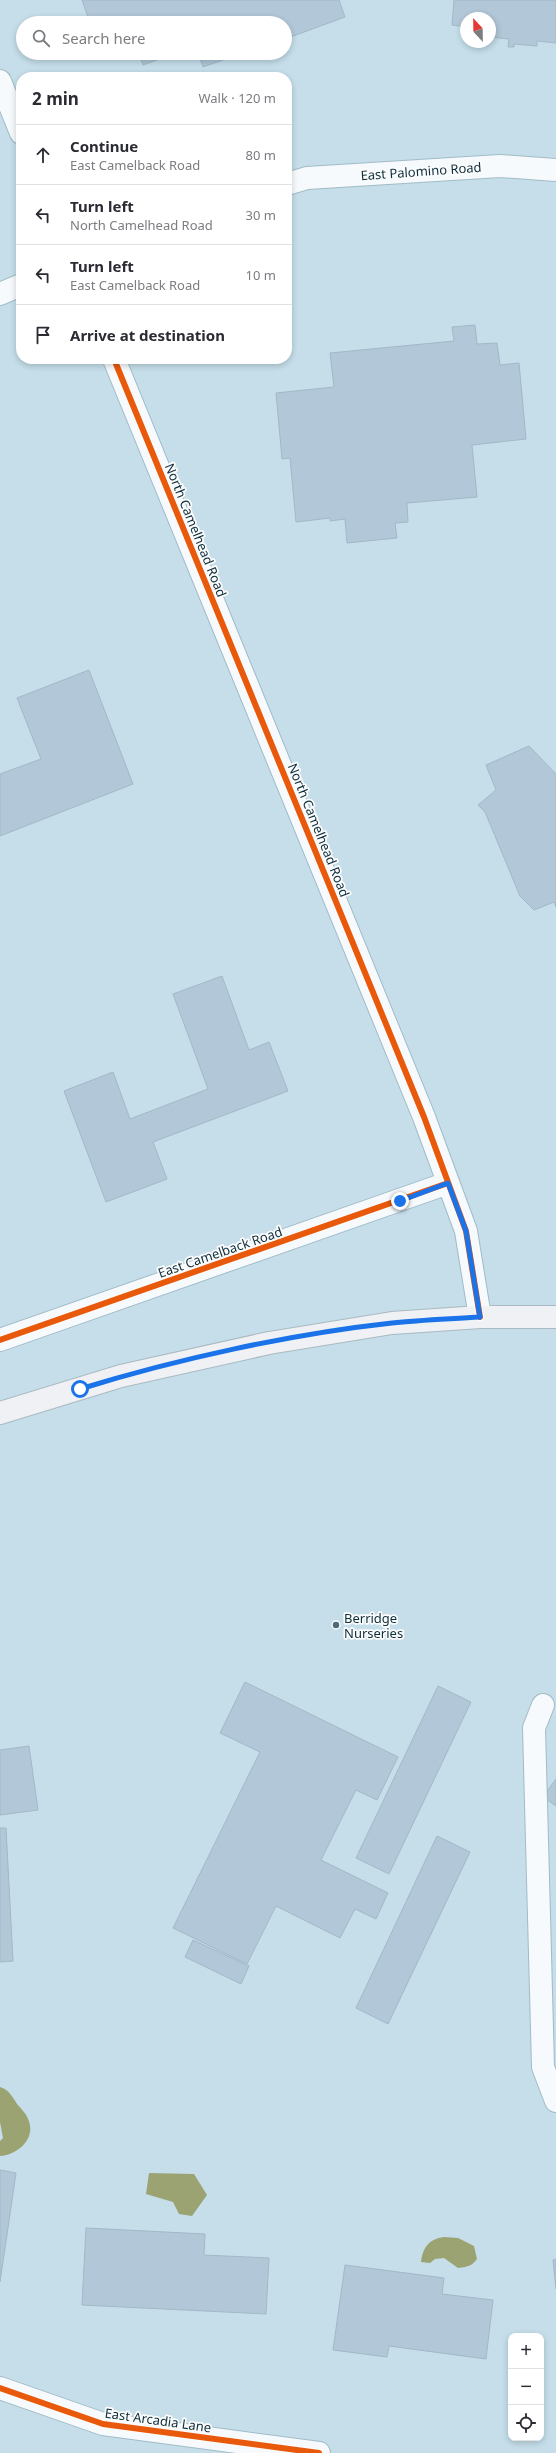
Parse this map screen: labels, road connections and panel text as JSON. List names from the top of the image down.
{
  "streets": {
    "street": [
      "East Palomino Road",
      "North Camelhead Road",
      "East Camelback Road",
      "East Arcadia Lane"
    ]
  },
  "crossings": [
    ["North Camelhead Road", "East Camelback Road"]
  ],
  "places": ["Berridge Nurseries"],
  "north": "top",
  "page": {
    "search": "Search here",
    "heading": ["2 min", "Walk · 120 m"],
    "list": [
      ["Continue", "East Camelback Road", "80 m"],
      ["Turn left", "North Camelhead Road", "30 m"],
      ["Turn left", "East Camelback Road", "10 m"],
      "Arrive at destination"
    ],
    "map_buttons": ["+", "−"]
  }
}
